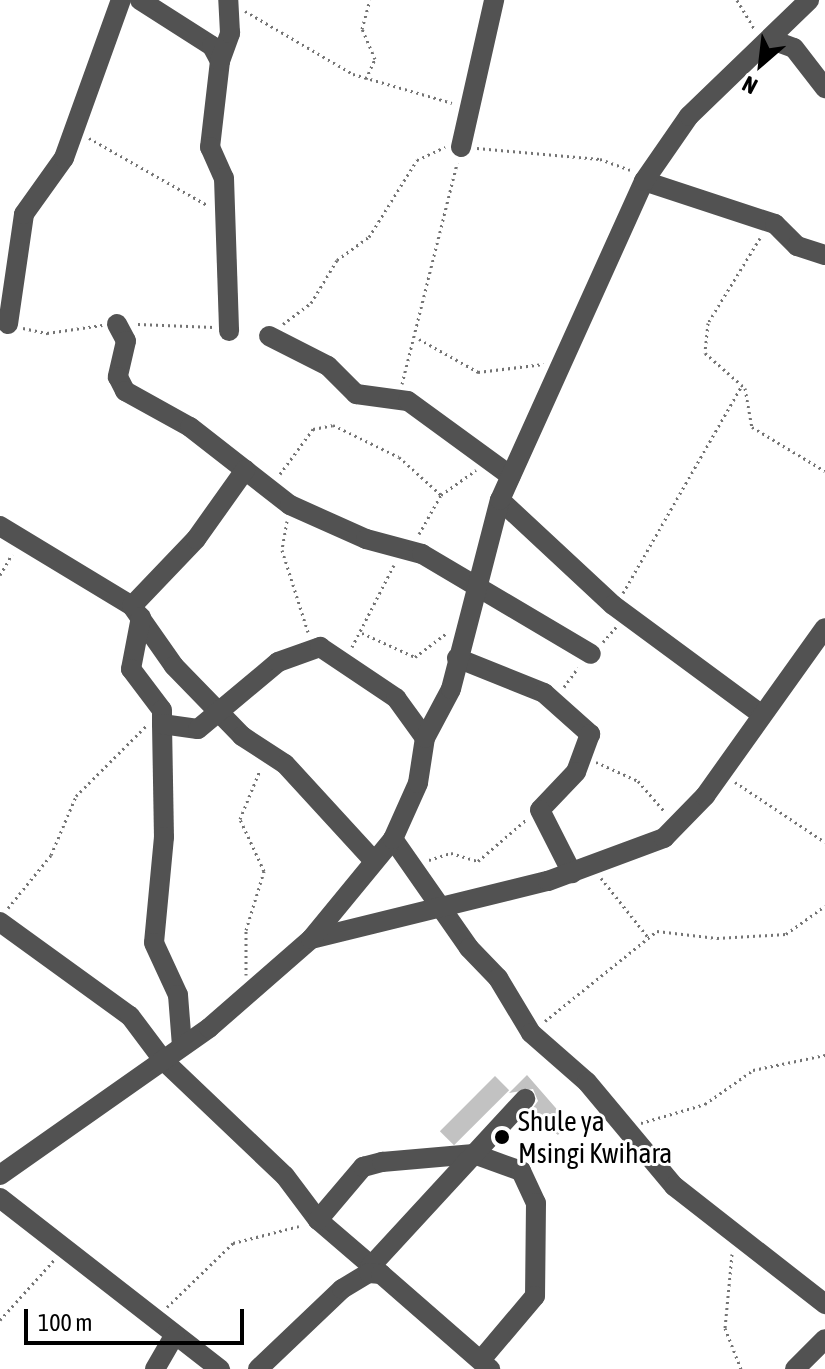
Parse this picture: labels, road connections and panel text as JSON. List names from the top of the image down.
{
  "places": ["Shule ya Msingi Kwihara"],
  "scale_bar": "100 m",
  "north": "bottom left"
}
